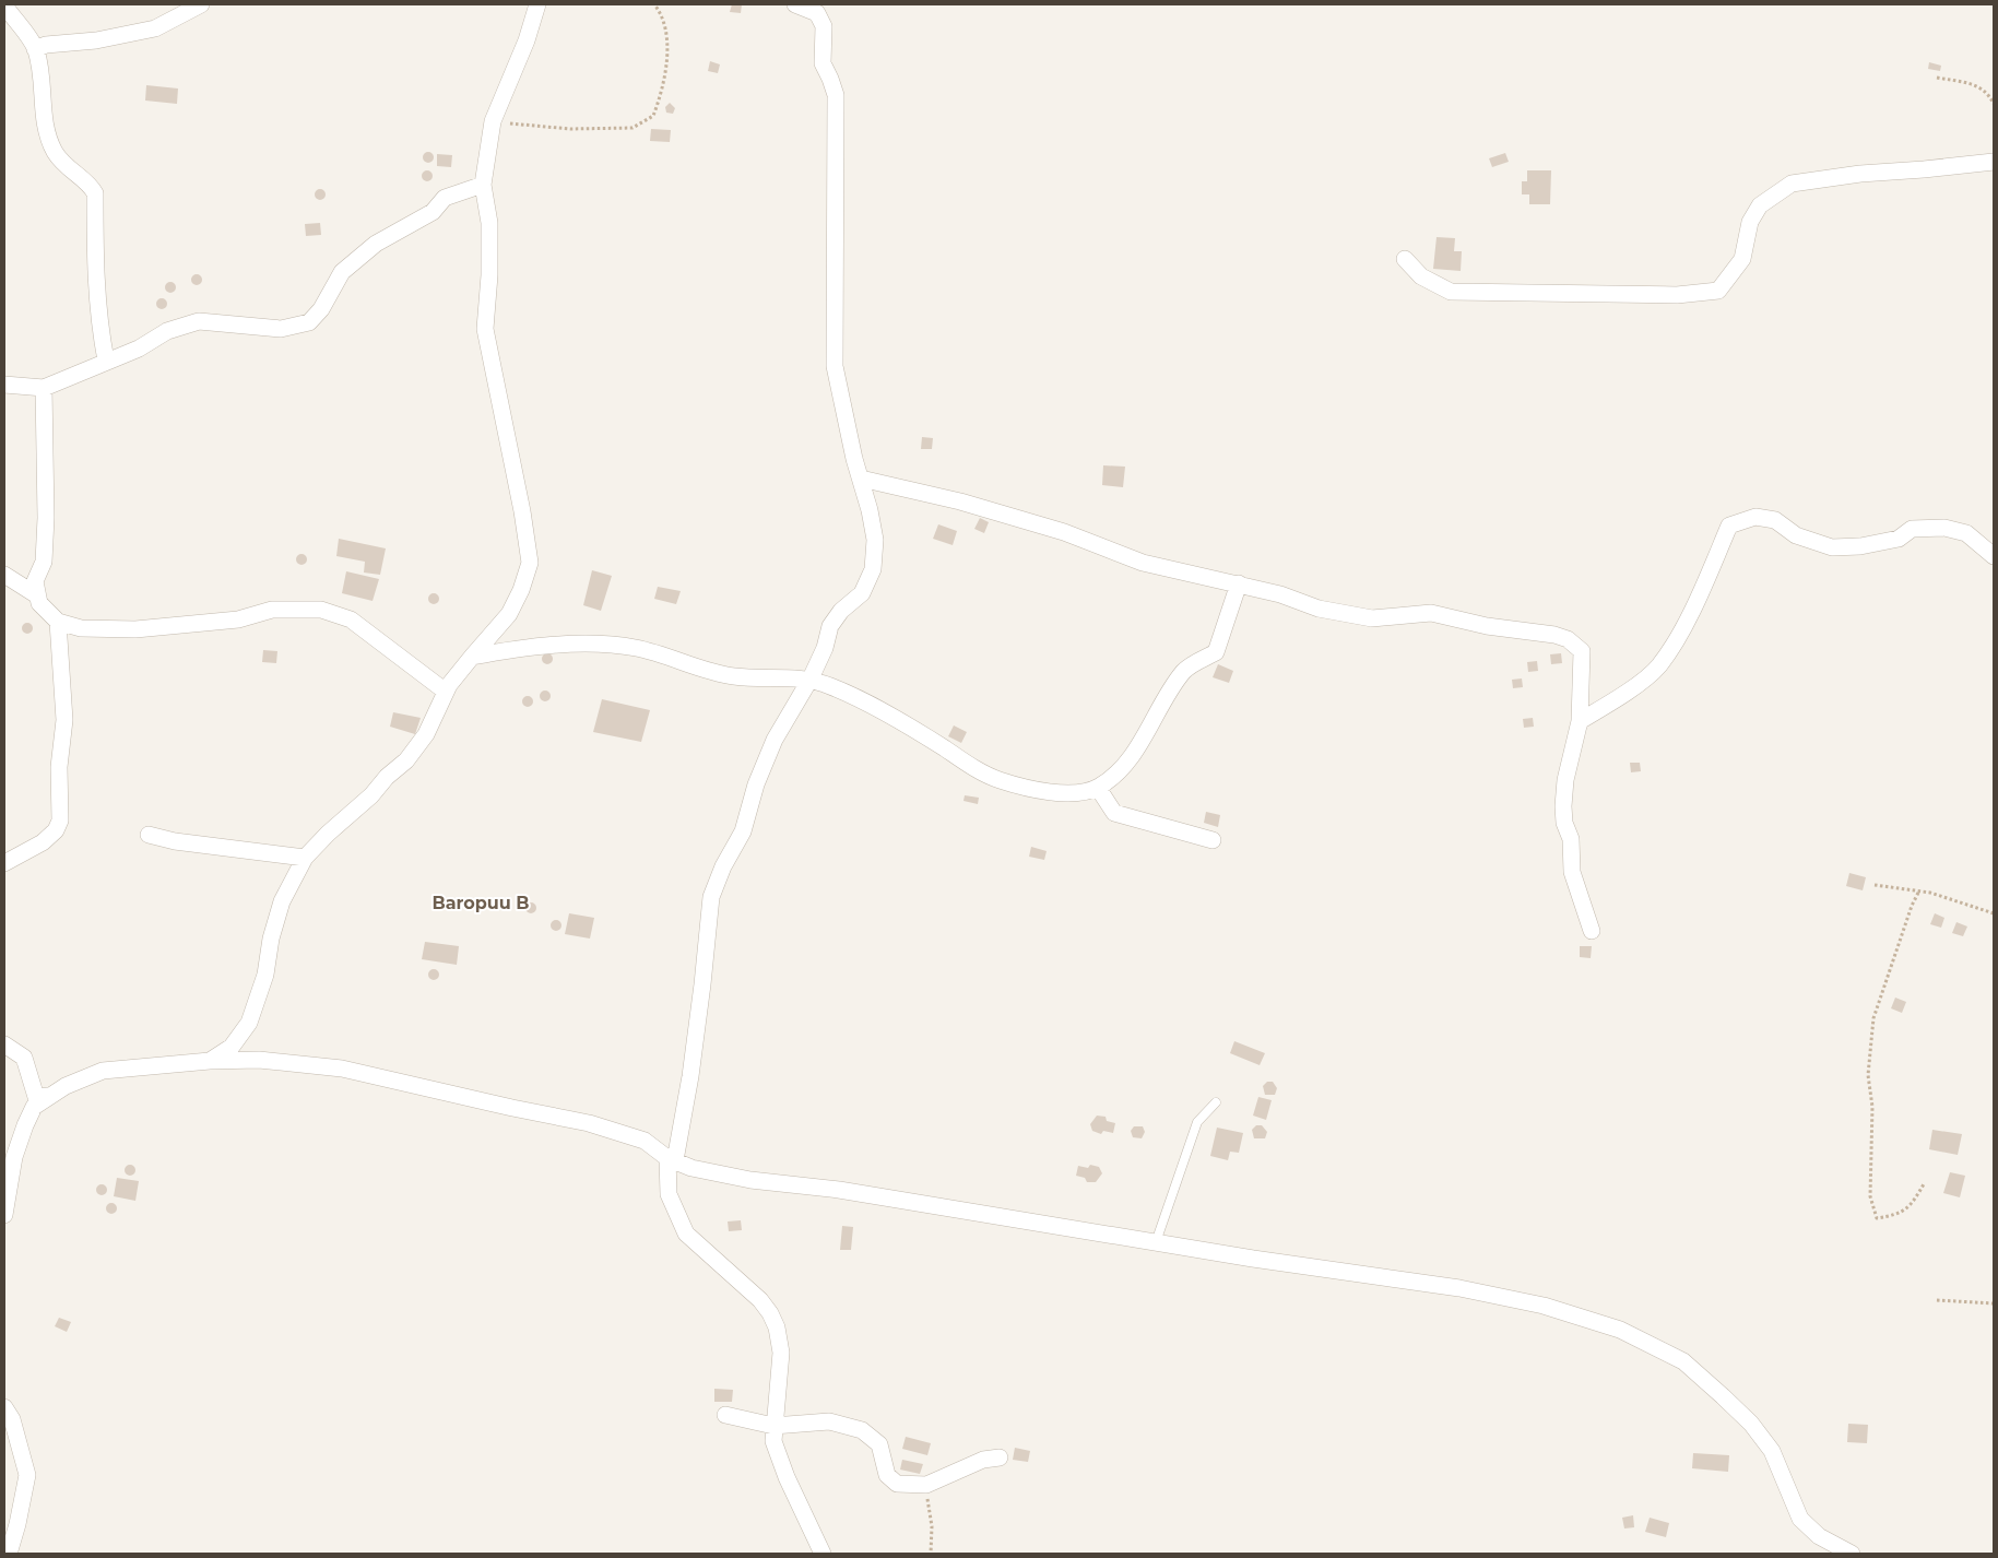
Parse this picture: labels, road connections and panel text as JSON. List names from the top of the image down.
{
  "districts": ["Baropuu B"]
}
